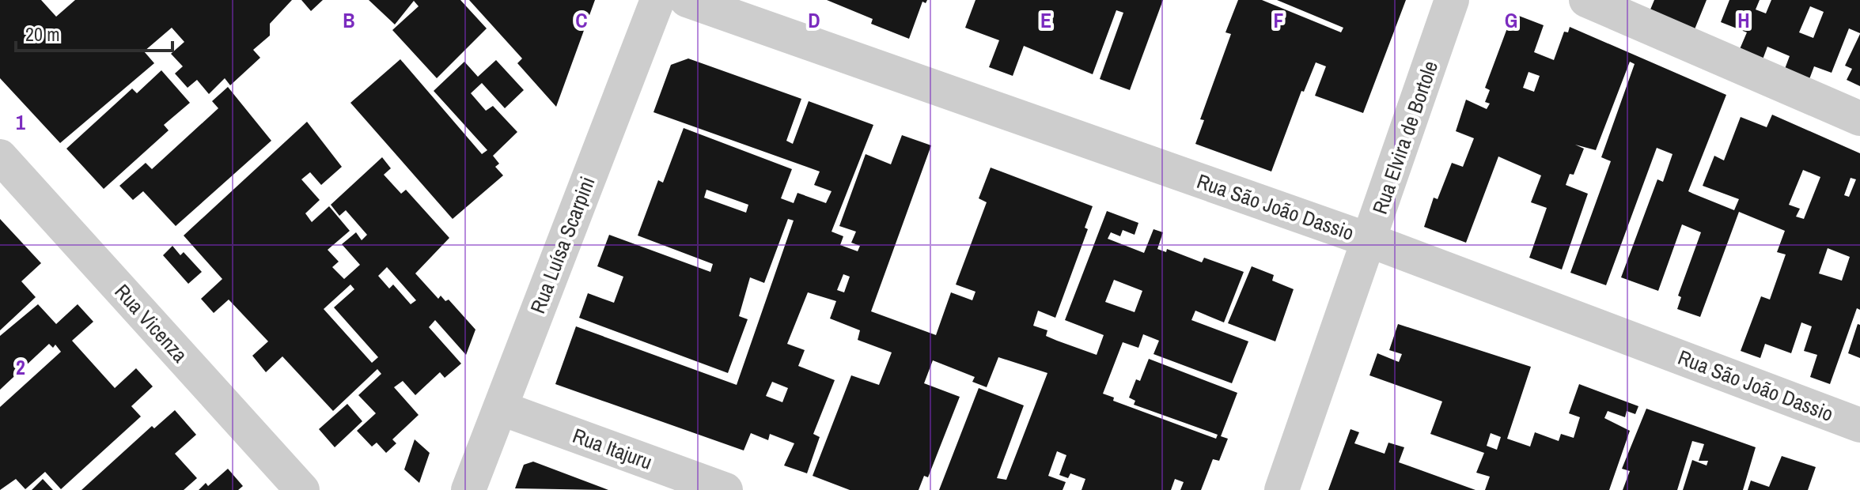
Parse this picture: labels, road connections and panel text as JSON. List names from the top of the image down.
{
  "streets": {
    "street": [
      "Rua Elvira de Bortole",
      "Rua São João Dassio",
      "Rua Luísa Scarpini",
      "Rua Vicenza",
      "Rua Itajuru"
    ]
  },
  "crossings": [
    ["Rua Elvira de Bortole", "Rua São João Dassio"],
    ["Rua Luísa Scarpini", "Rua Itajuru"]
  ],
  "scale_bar": "20 m",
  "grid": {
    "columns": [
      "B",
      "C",
      "D",
      "E",
      "F",
      "G",
      "H"
    ],
    "rows": ["1", "2"]
  }
}
